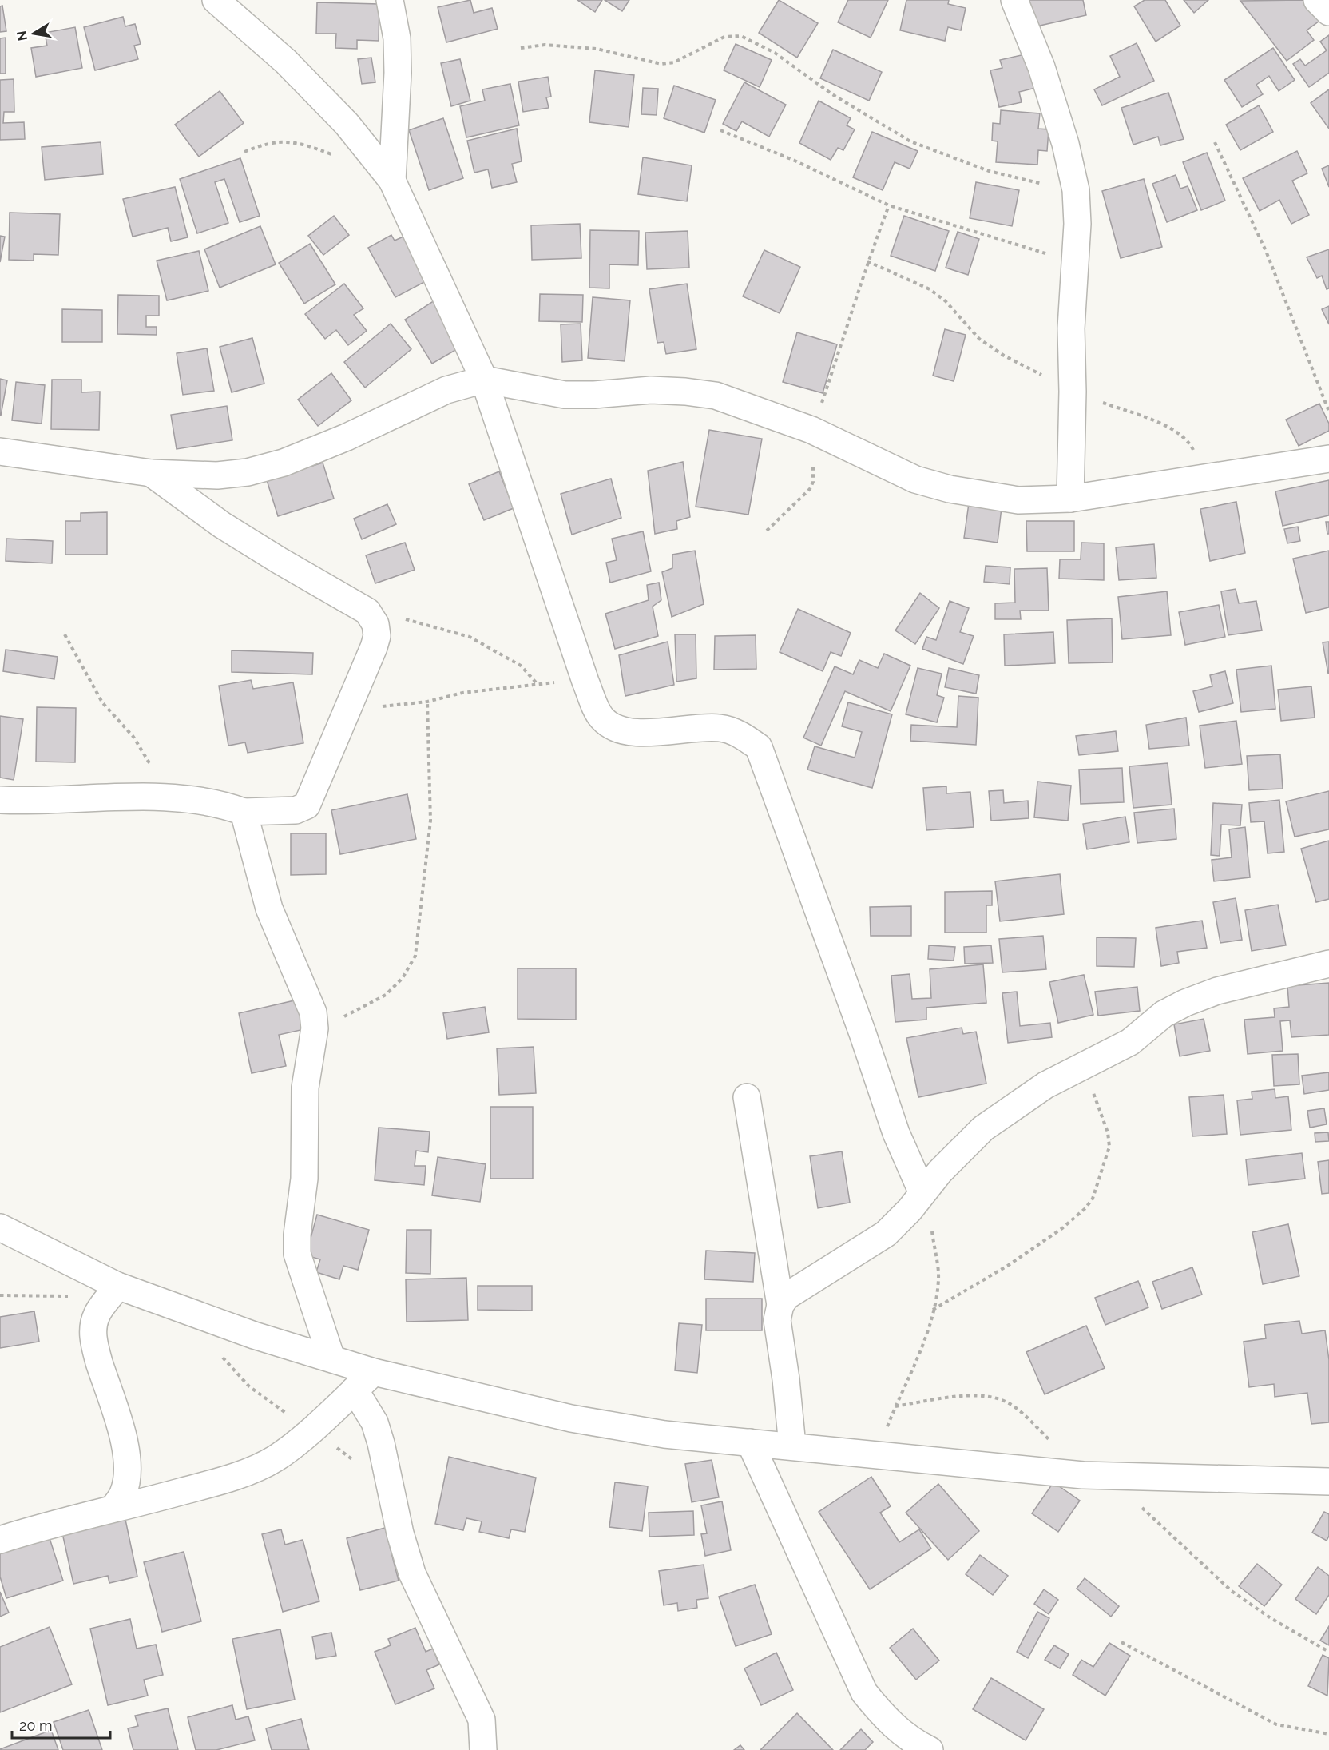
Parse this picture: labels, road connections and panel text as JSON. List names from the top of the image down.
{
  "scale_bar": "20 m",
  "north": "left"
}
